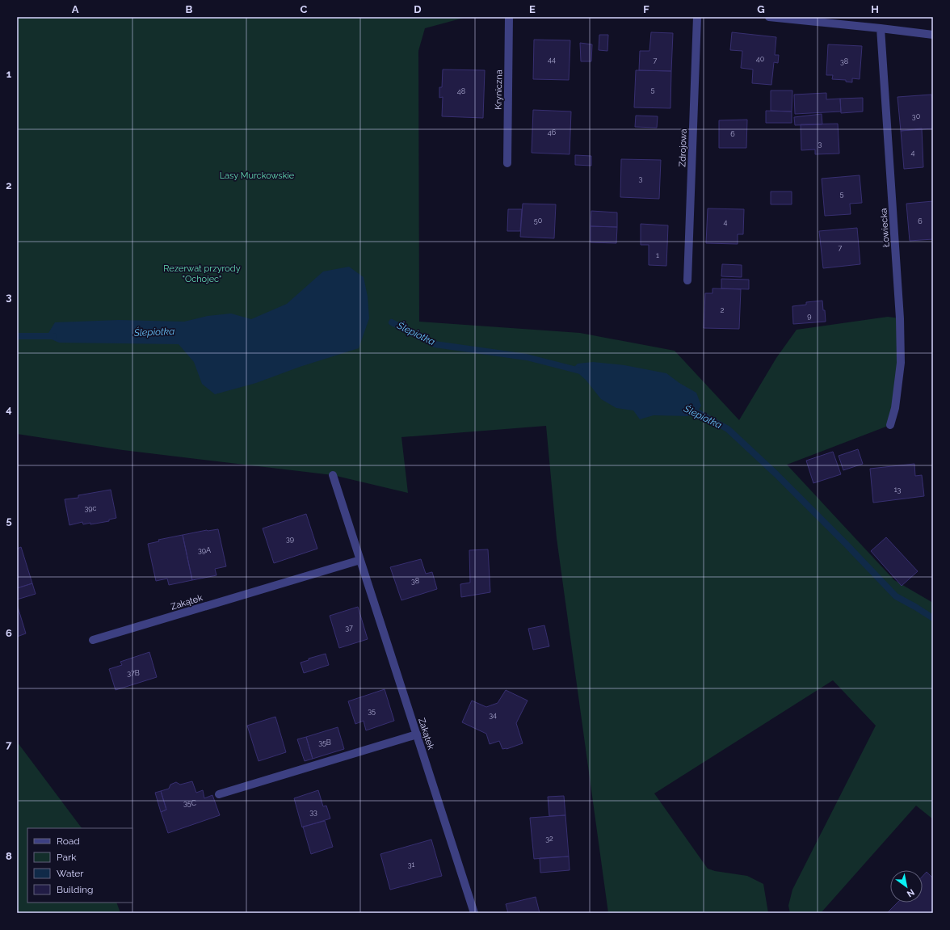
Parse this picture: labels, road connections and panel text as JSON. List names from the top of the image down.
{
  "streets": {
    "street": [
      "Kryniczna",
      "Zdrojowa",
      "Łowiecka",
      "Zakątek"
    ]
  },
  "water": ["Ślepiotka"],
  "parks": ["Lasy Murckowskie", "Rezerwat przyrody \"Ochojec\""],
  "house_numbers": [
    "40",
    "44",
    "7",
    "38",
    "5",
    "48",
    "30",
    "46",
    "6",
    "3",
    "4",
    "3",
    "5",
    "50",
    "6",
    "4",
    "7",
    "1",
    "2",
    "9",
    "13",
    "39c",
    "39",
    "39A",
    "38",
    "37",
    "37B",
    "35",
    "34",
    "35B",
    "35C",
    "33",
    "32",
    "31"
  ],
  "legend": [
    "Road",
    "Park",
    "Water",
    "Building"
  ],
  "north": "bottom right",
  "grid": {
    "columns": [
      "A",
      "B",
      "C",
      "D",
      "E",
      "F",
      "G",
      "H"
    ],
    "rows": [
      "1",
      "2",
      "3",
      "4",
      "5",
      "6",
      "7",
      "8"
    ]
  }
}
